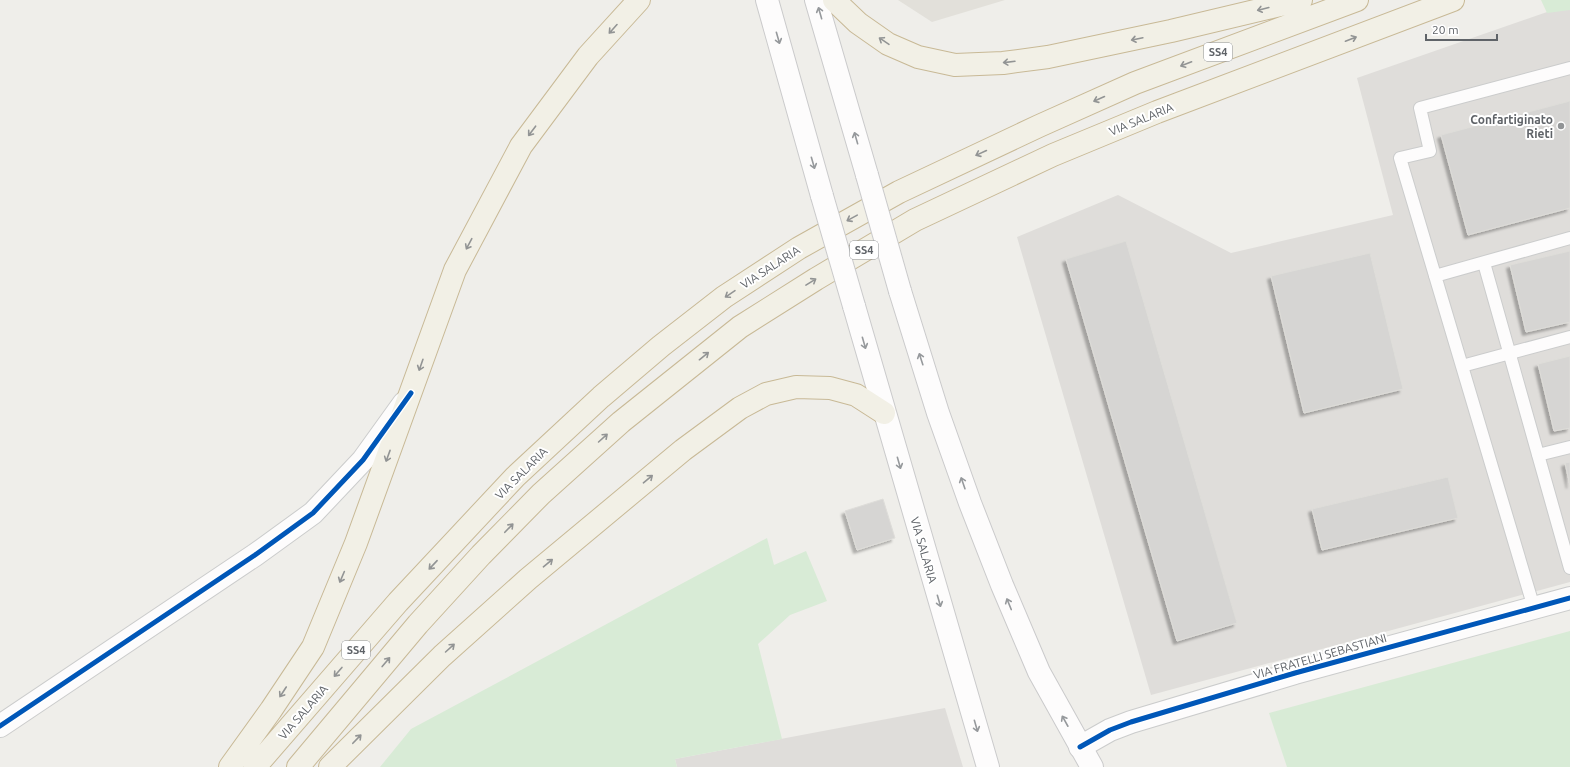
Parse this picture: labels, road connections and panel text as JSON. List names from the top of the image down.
{
  "streets": {
    "highway": ["SS4", "VIA SALARIA"],
    "main road": ["VIA FRATELLI SEBASTIANI"]
  },
  "places": ["Confartiginato Rieti"],
  "scale_bar": "20 m"
}
